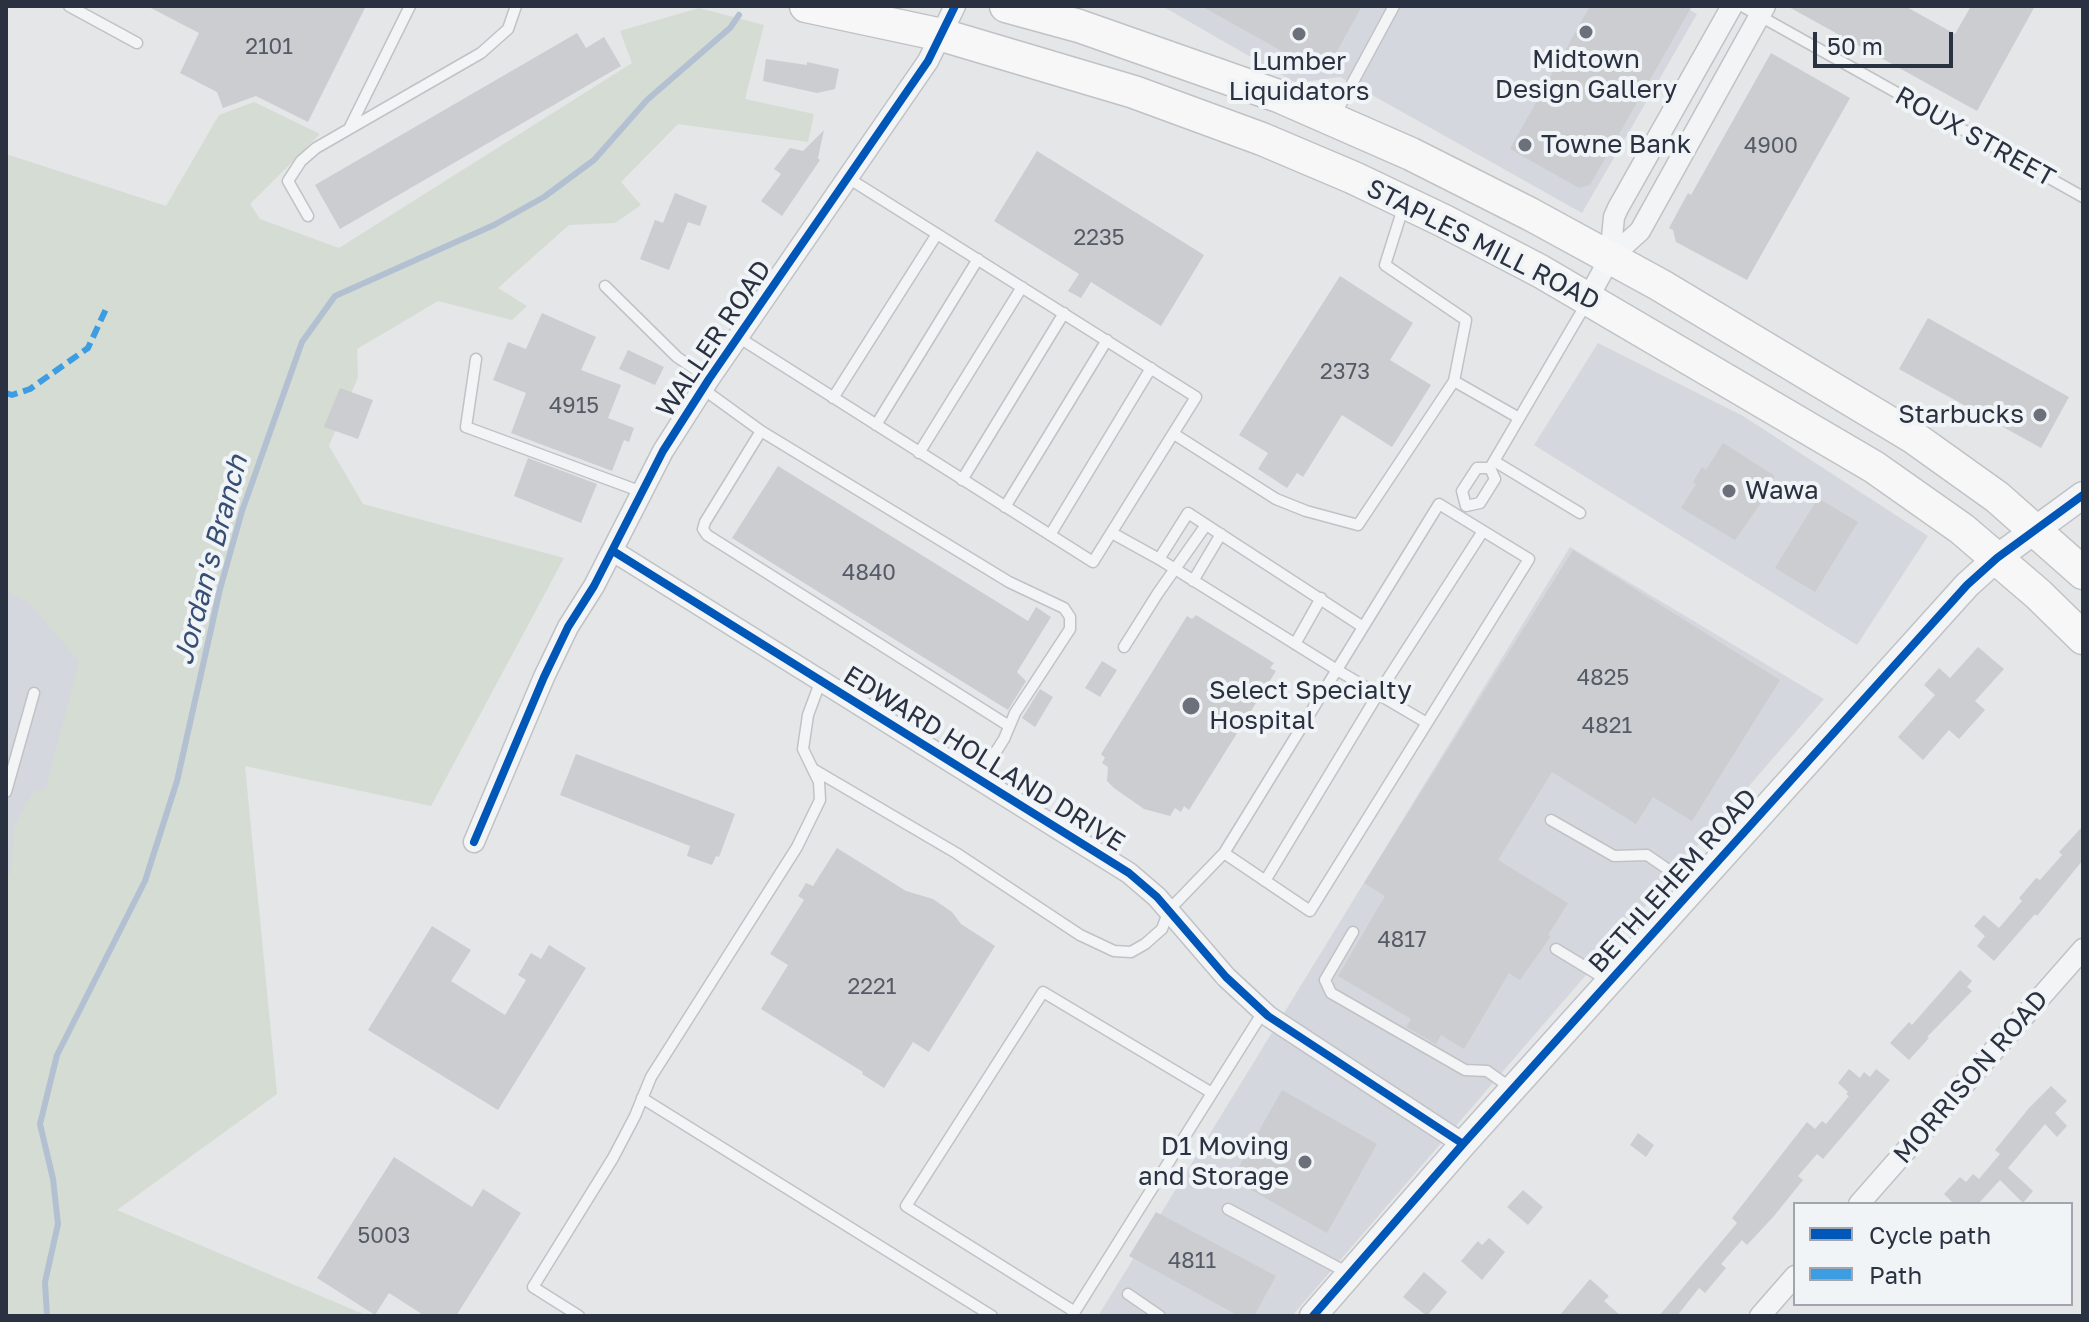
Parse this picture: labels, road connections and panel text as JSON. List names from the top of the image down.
{
  "streets": {
    "main road": ["STAPLES MILL ROAD"],
    "street": [
      "WALLER ROAD",
      "EDWARD HOLLAND DRIVE",
      "BETHLEHEM ROAD",
      "MORRISON ROAD"
    ],
    "lane": ["ROUX STREET"]
  },
  "crossings": [
    ["STAPLES MILL ROAD", "WALLER ROAD"],
    ["STAPLES MILL ROAD", "BETHLEHEM ROAD"],
    ["WALLER ROAD", "EDWARD HOLLAND DRIVE"],
    ["EDWARD HOLLAND DRIVE", "BETHLEHEM ROAD"]
  ],
  "water": ["Jordan's Branch"],
  "places": [
    "Midtown Design Gallery",
    "Lumber Liquidators",
    "Towne Bank",
    "Starbucks",
    "Wawa",
    "Select Specialty Hospital",
    "D1 Moving and Storage"
  ],
  "house_numbers": [
    "2101",
    "4900",
    "2235",
    "2373",
    "4915",
    "4840",
    "4825",
    "4821",
    "4817",
    "2221",
    "5003",
    "4811"
  ],
  "legend": ["Cycle path", "Path"],
  "scale_bar": "50 m"
}
